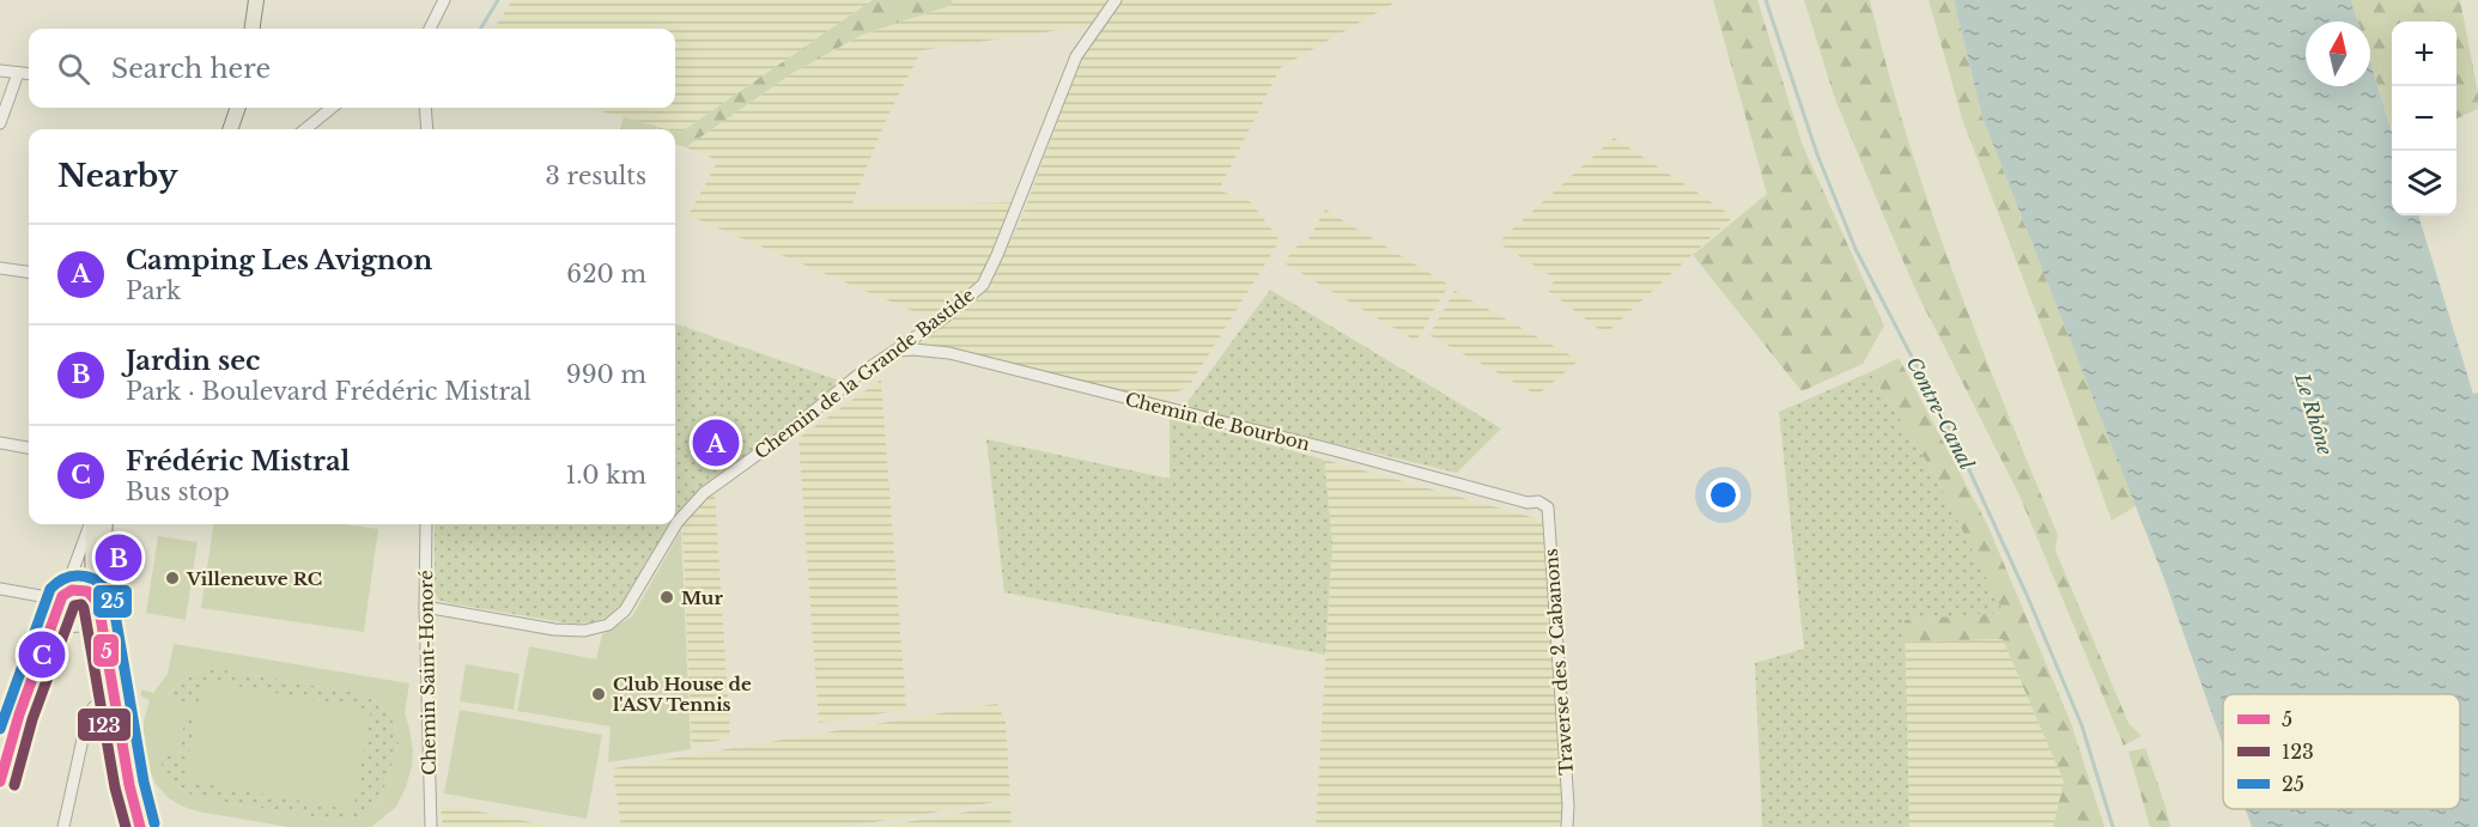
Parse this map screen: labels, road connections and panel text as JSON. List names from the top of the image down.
{
  "streets": {
    "street": [
      "Chemin de la Grande Bastide",
      "Chemin de Bourbon",
      "Traverse des 2 Cabanons",
      "Chemin Saint-Honoré"
    ]
  },
  "crossings": [
    ["Chemin de la Grande Bastide", "Chemin de Bourbon"],
    ["Chemin de la Grande Bastide", "Chemin Saint-Honoré"],
    ["Chemin de Bourbon", "Traverse des 2 Cabanons"]
  ],
  "water": ["Contre-Canal", "Le Rhône"],
  "places": ["Villeneuve RC", "Mur", "Club House de l'ASV Tennis"],
  "lines": ["transit line 25", "transit line 5", "transit line 123"],
  "legend": ["5", "123", "25"],
  "north": "top",
  "page": {
    "map_buttons": ["+", "−"],
    "search": "Search here",
    "heading": ["Nearby", "3 results"],
    "list": [
      {
        "mark": "A",
        "name": "Camping Les Avignon",
        "note": "Park",
        "value": "620 m"
      },
      {
        "mark": "B",
        "name": "Jardin sec",
        "note": "Park · Boulevard Frédéric Mistral",
        "value": "990 m"
      },
      {
        "mark": "C",
        "name": "Frédéric Mistral",
        "note": "Bus stop",
        "value": "1.0 km"
      }
    ],
    "pins": ["A", "B", "C"]
  }
}
